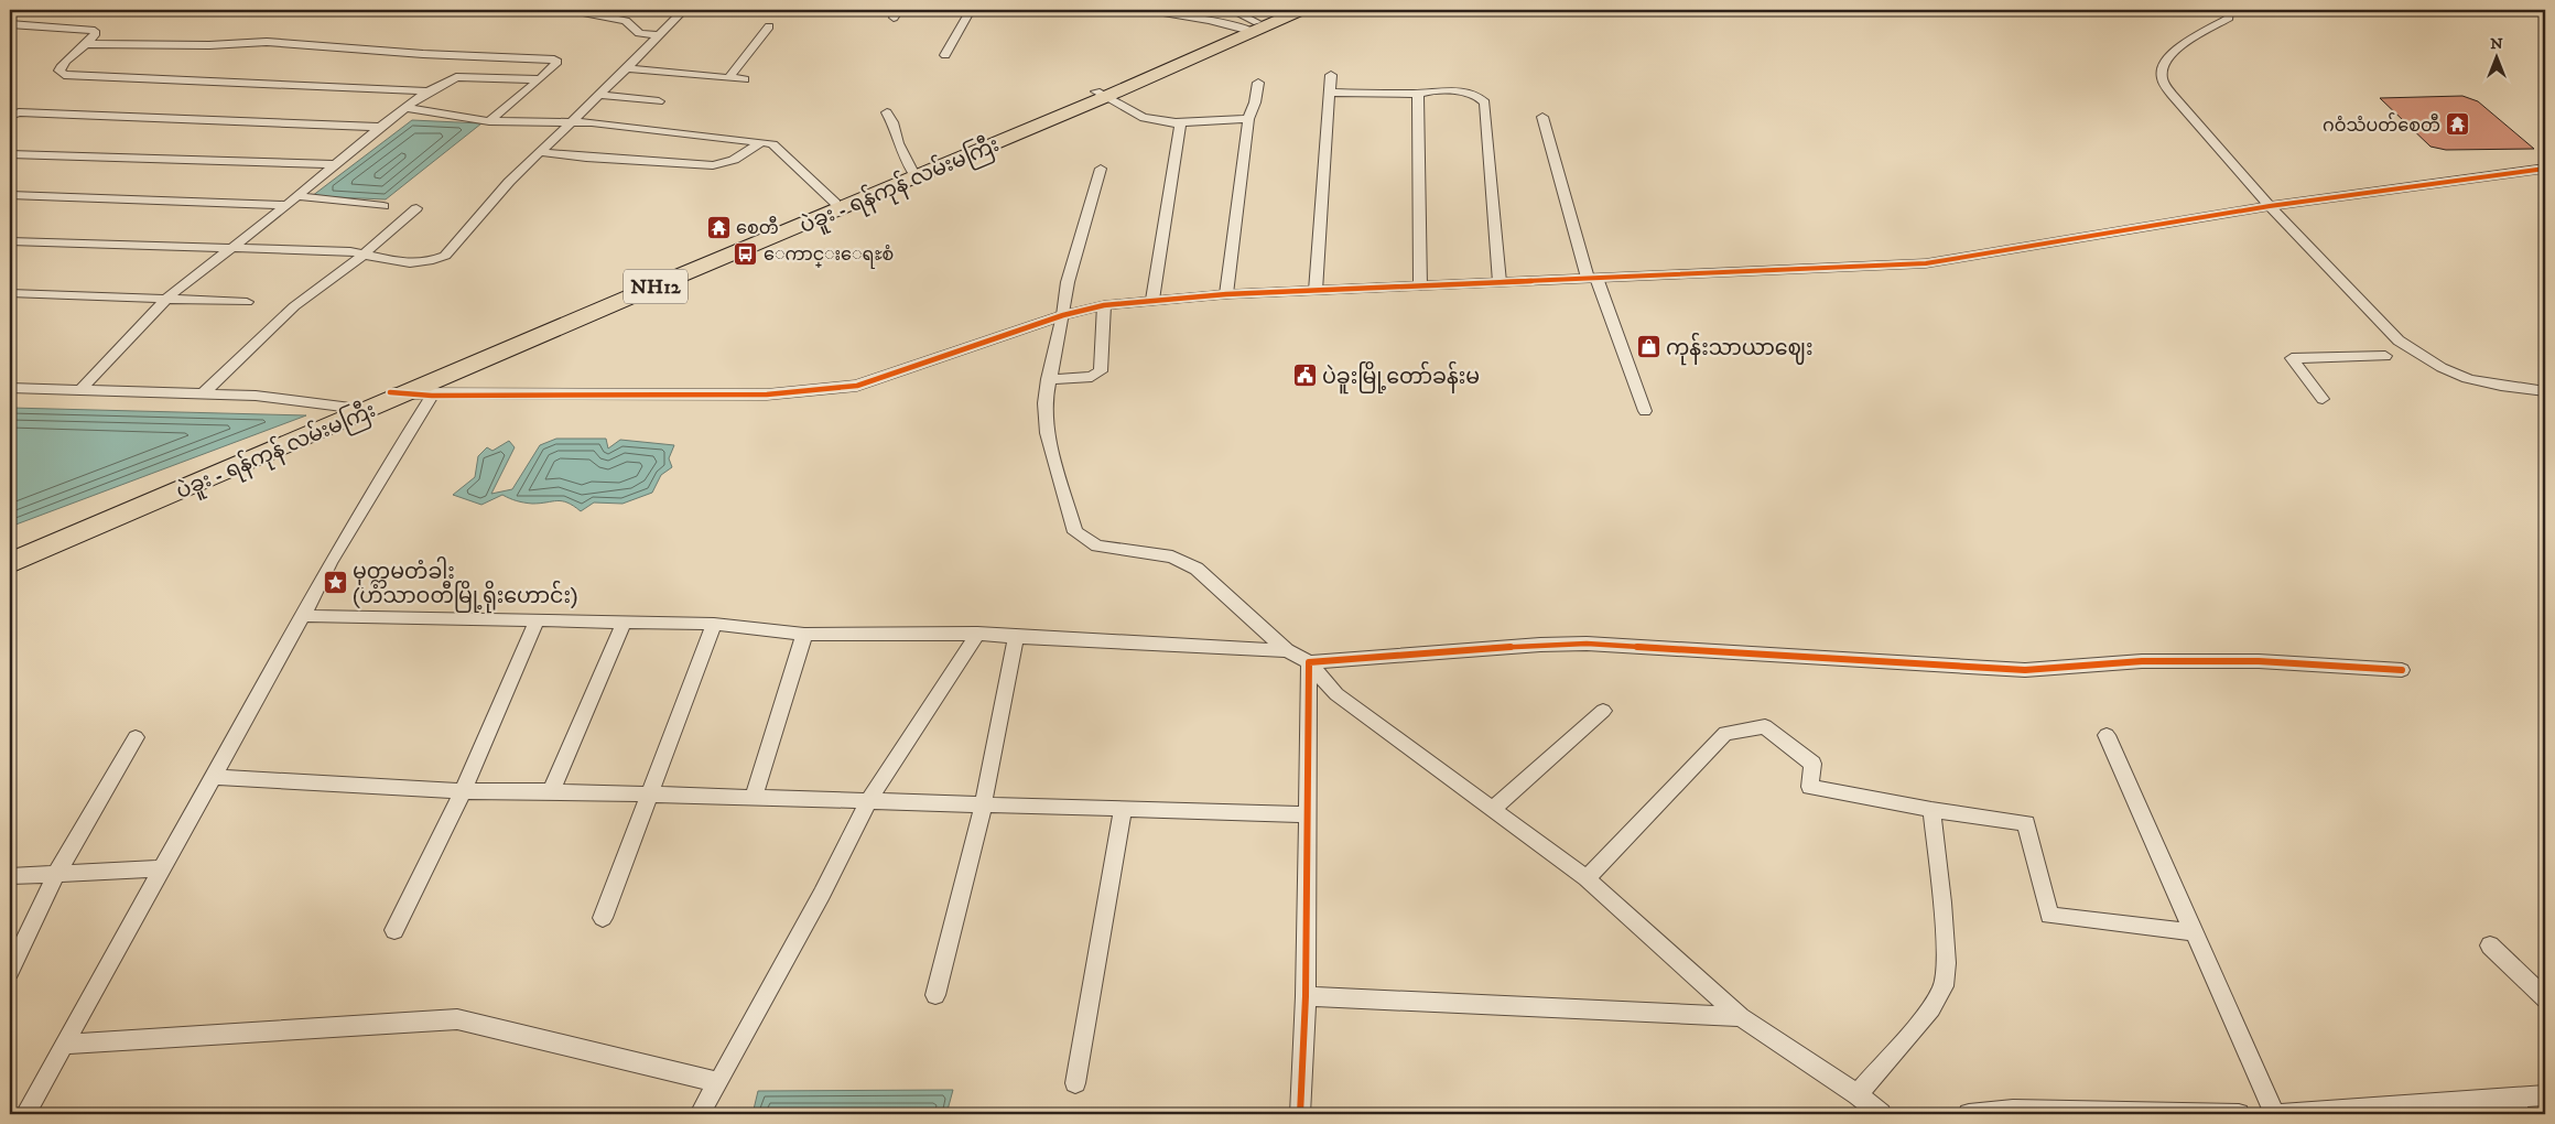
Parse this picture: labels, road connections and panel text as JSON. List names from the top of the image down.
{
  "streets": {
    "highway": ["ပဲခူး - ရန်ကုန် လမ်းမကြီး", "NH12"]
  },
  "places": {
    "temple": ["ဂဝံသံပတ်စေတီ", "စေတီ"],
    "bus stop": ["ေကာင္းေရႊစံ"],
    "shop": ["ကုန်းသာယာဈေး"],
    "public building": ["ပဲခူးမြို့တော်ခန်းမ"],
    "place": ["မုတ္တမတံခါး (ဟံသာဝတီမြို့ရိုးဟောင်း)"]
  },
  "north": "top"
}
